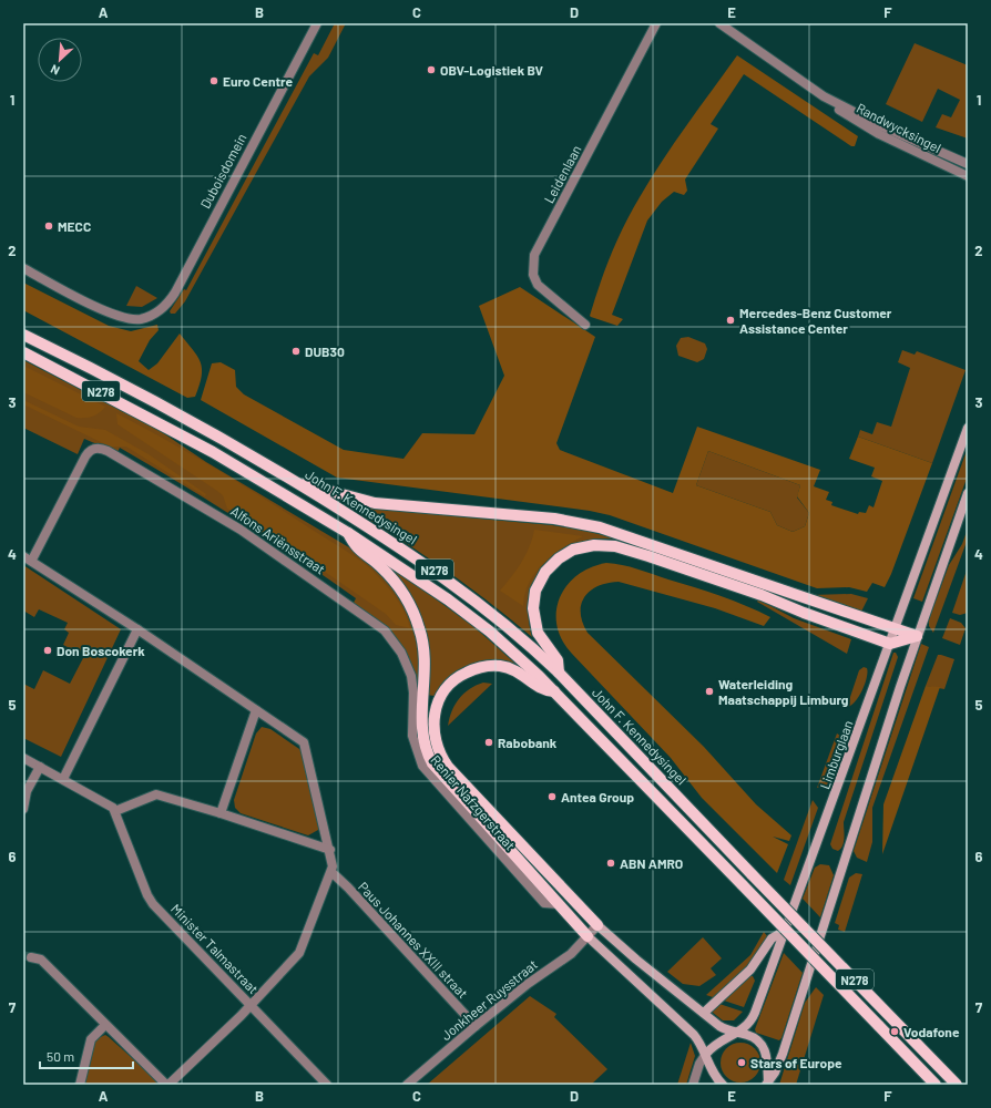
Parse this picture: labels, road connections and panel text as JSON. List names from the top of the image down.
{
  "streets": {
    "main road": ["N278", "John F. Kennedysingel", "Limburglaan"],
    "street": [
      "Randwycksingel",
      "Duboisdomein",
      "Leidenlaan",
      "Alfons Ariënsstraat",
      "Renier Nafzgerstraat",
      "Paus Johannes XXIII straat",
      "Minister Talmastraat",
      "Jonkheer Ruysstraat"
    ]
  },
  "crossings": [
    ["Alfons Ariënsstraat", "Renier Nafzgerstraat"],
    ["Paus Johannes XXIII straat", "Jonkheer Ruysstraat"]
  ],
  "places": [
    "OBV-Logistiek BV",
    "Euro Centre",
    "MECC",
    "Mercedes-Benz Customer Assistance Center",
    "DUB30",
    "Don Boscokerk",
    "Waterleiding Maatschappij Limburg",
    "Rabobank",
    "Antea Group",
    "ABN AMRO",
    "Vodafone",
    "Stars of Europe"
  ],
  "scale_bar": "50 m",
  "north": "bottom left",
  "grid": {
    "columns": [
      "A",
      "B",
      "C",
      "D",
      "E",
      "F"
    ],
    "rows": [
      "1",
      "2",
      "3",
      "4",
      "5",
      "6",
      "7"
    ]
  }
}
